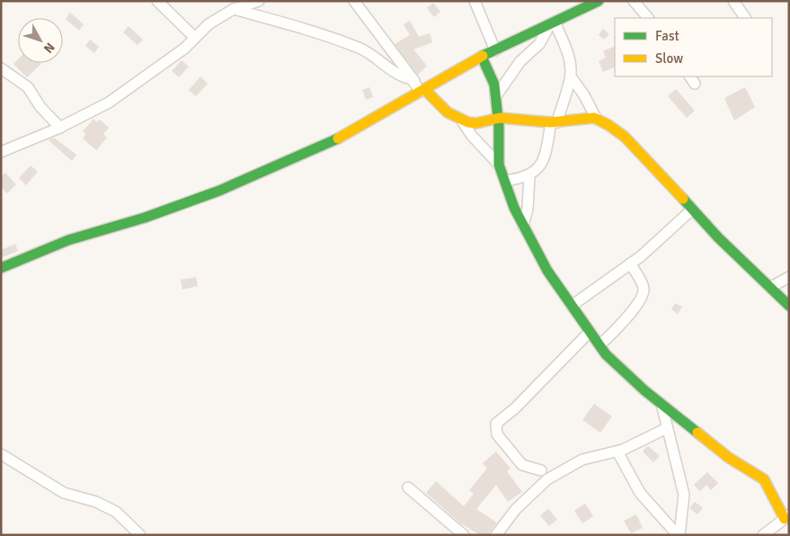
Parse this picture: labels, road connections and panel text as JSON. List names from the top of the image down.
{
  "legend": ["Fast", "Slow"],
  "north": "bottom right"
}
